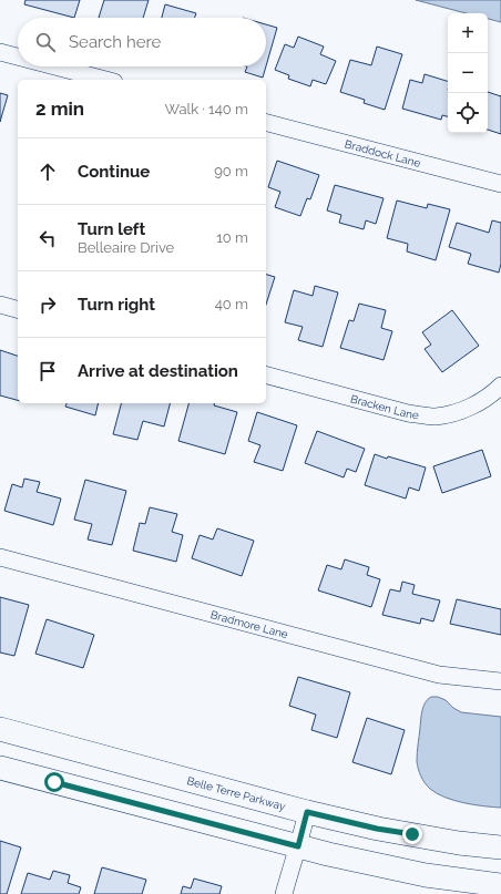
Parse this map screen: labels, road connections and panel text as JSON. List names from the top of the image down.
{
  "streets": {
    "main road": ["Belle Terre Parkway"],
    "street": ["Braddock Lane", "Bracken Lane", "Bradmore Lane"]
  },
  "page": {
    "map_buttons": ["+", "−"],
    "search": "Search here",
    "heading": ["2 min", "Walk · 140 m"],
    "list": [
      ["Continue", "90 m"],
      ["Turn left", "Belleaire Drive", "10 m"],
      ["Turn right", "40 m"],
      "Arrive at destination"
    ]
  }
}
